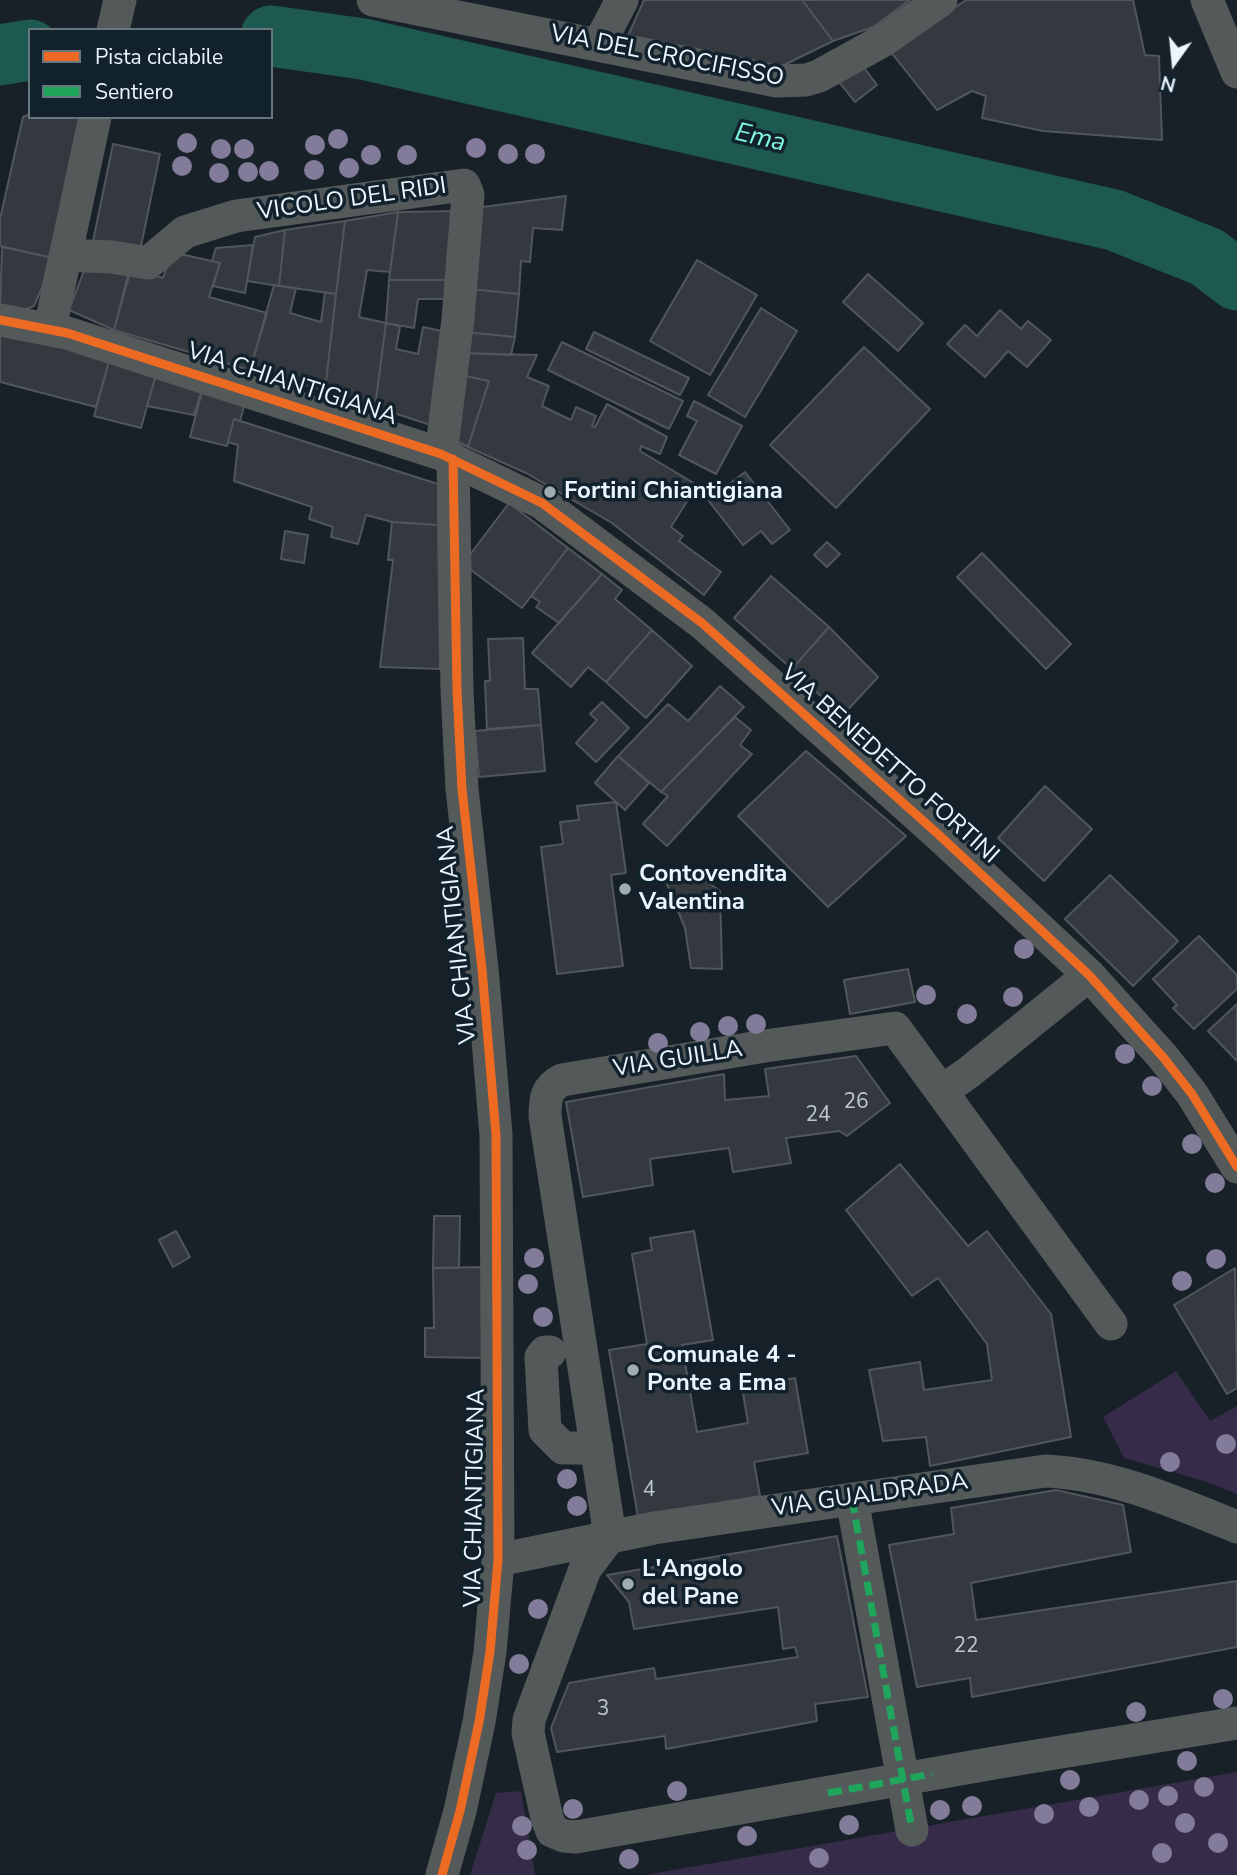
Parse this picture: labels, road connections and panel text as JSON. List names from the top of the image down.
{
  "streets": {
    "street": [
      "VIA DEL CROCIFISSO",
      "VICOLO DEL RIDI",
      "VIA CHIANTIGIANA",
      "VIA BENEDETTO FORTINI",
      "VIA GUILLA",
      "VIA GUALDRADA"
    ]
  },
  "crossings": [
    ["VICOLO DEL RIDI", "VIA CHIANTIGIANA"],
    ["VICOLO DEL RIDI", "VIA BENEDETTO FORTINI"],
    ["VIA CHIANTIGIANA", "VIA BENEDETTO FORTINI"],
    ["VIA CHIANTIGIANA", "VIA GUALDRADA"],
    ["VIA GUILLA", "VIA GUALDRADA"]
  ],
  "water": ["Ema"],
  "places": [
    "Fortini Chiantigiana",
    "Contovendita Valentina",
    "Comunale 4 - Ponte a Ema",
    "L'Angolo del Pane"
  ],
  "house_numbers": [
    "26",
    "24",
    "4",
    "22",
    "3"
  ],
  "legend": ["Pista ciclabile", "Sentiero"],
  "north": "bottom"
}
